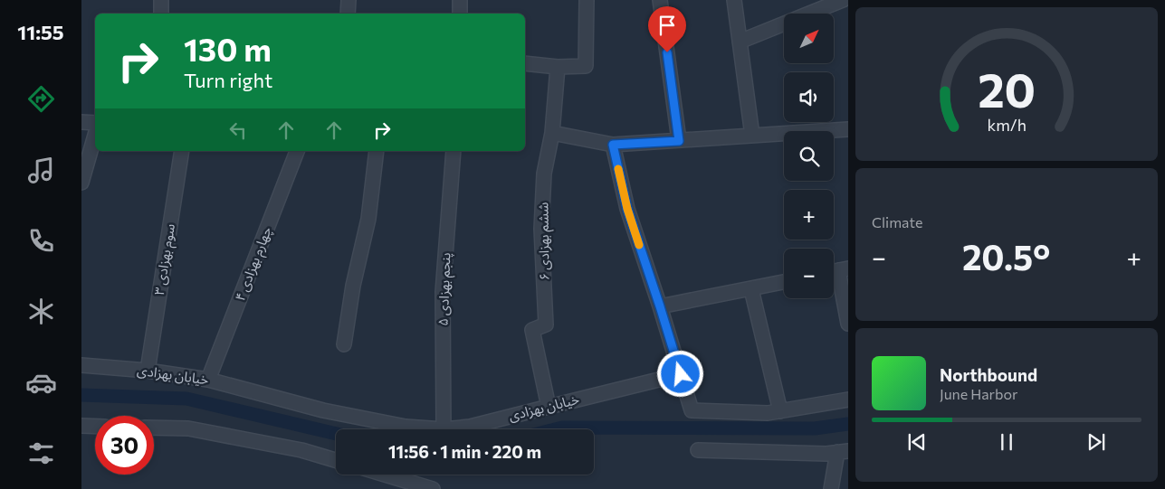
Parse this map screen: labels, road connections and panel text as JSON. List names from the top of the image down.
{
  "streets": {
    "street": [
      "ششم بهزادی ۶",
      "سوم بهزادی ۳",
      "چهارم بهزادی ۴",
      "پنجم بهزادی ۵",
      "خیابان بهزادی"
    ]
  },
  "crossings": [
    ["ششم بهزادی ۶", "خیابان بهزادی"],
    ["سوم بهزادی ۳", "خیابان بهزادی"],
    ["چهارم بهزادی ۴", "خیابان بهزادی"],
    ["پنجم بهزادی ۵", "خیابان بهزادی"]
  ],
  "north": "top right",
  "page": {
    "tabs": "11:55",
    "map_buttons": ["+", "−"],
    "turn": ["130 m", "Turn right"],
    "tile": "Climate",
    "heat": ["−", "20.5°", "+"],
    "song": ["Northbound", "June Harbor"],
    "limit": "30",
    "trip": "11:56 · 1 min · 220 m",
    "gauge": ["20", "km/h"]
  }
}
